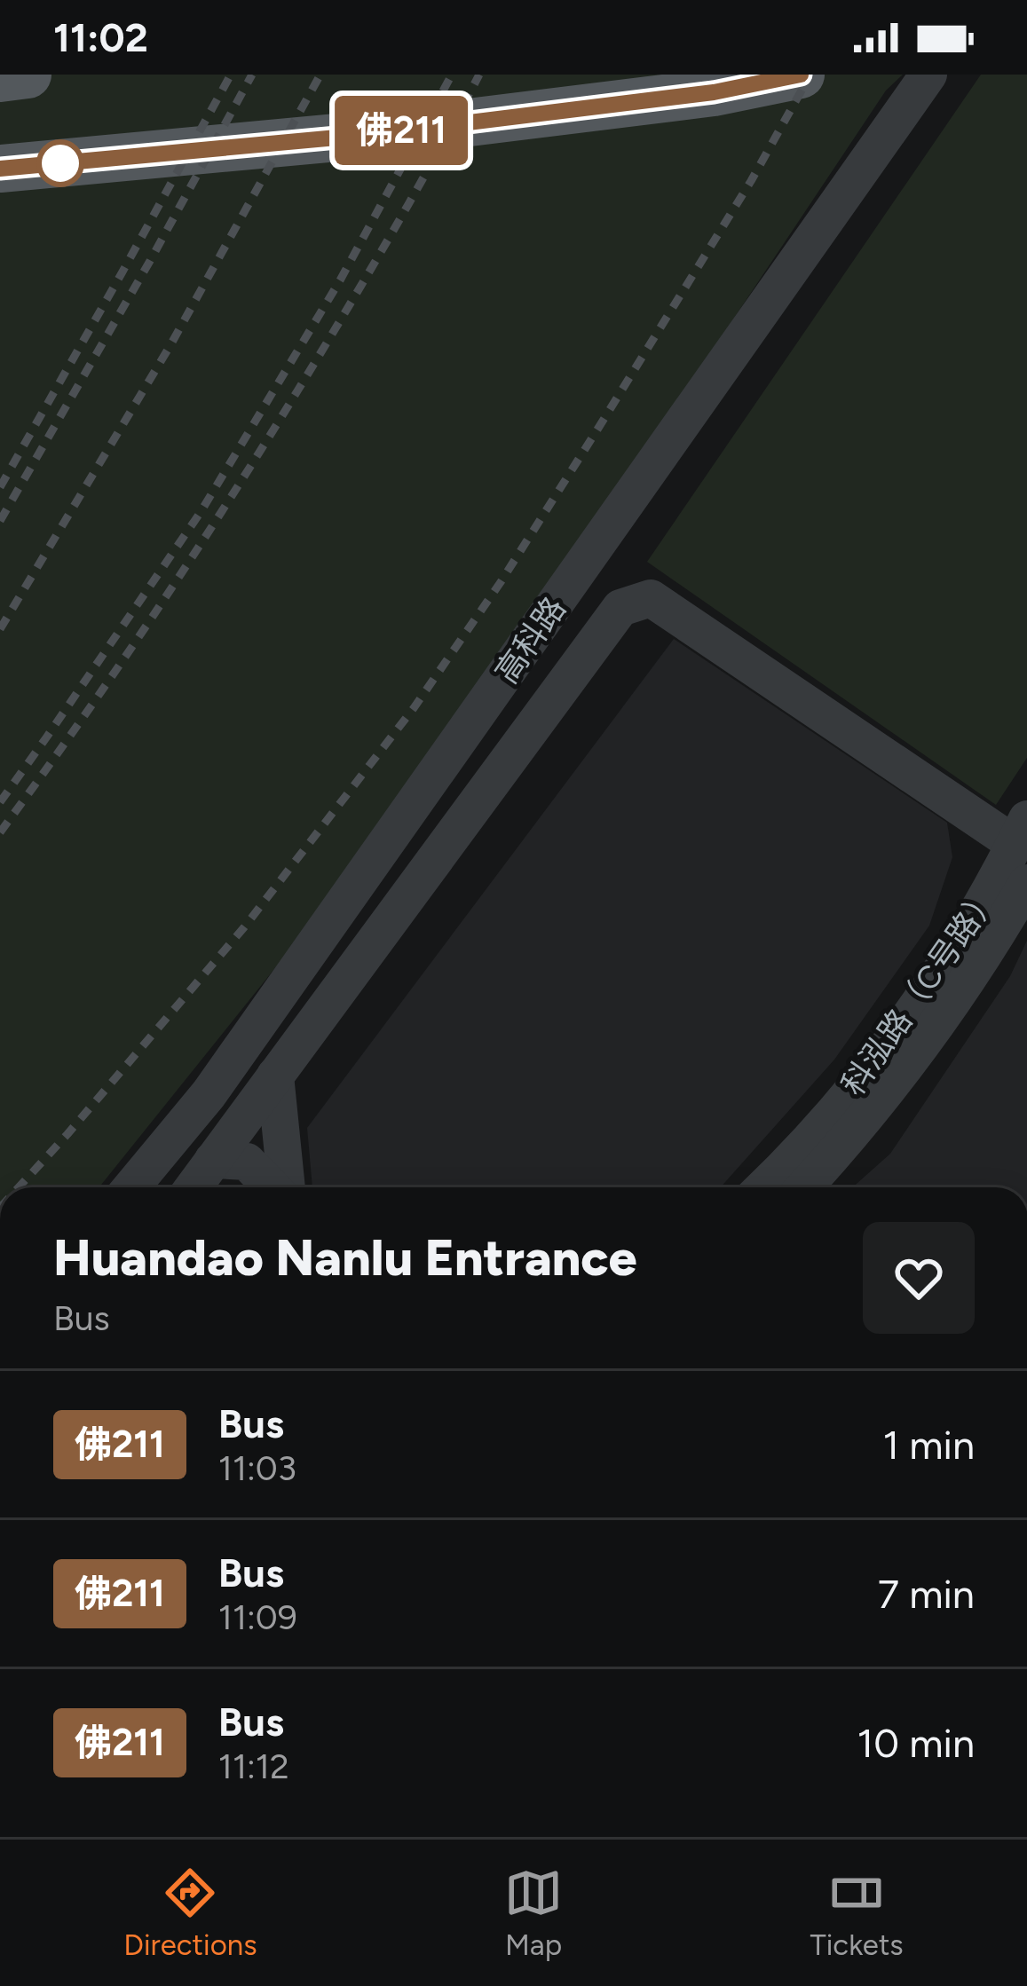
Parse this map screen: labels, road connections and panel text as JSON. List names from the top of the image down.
{
  "streets": {
    "street": ["高科路", "科泓路（C号路）"]
  },
  "lines": ["bus line 佛211"],
  "page": {
    "status": "11:02",
    "on_map": "佛211",
    "heading": ["Huandao Nanlu Entrance", "Bus"],
    "list": [
      {
        "mark": "佛211",
        "name": "Bus",
        "note": "11:03",
        "value": "1 min"
      },
      {
        "mark": "佛211",
        "name": "Bus",
        "note": "11:09",
        "value": "7 min"
      },
      {
        "mark": "佛211",
        "name": "Bus",
        "note": "11:12",
        "value": "10 min"
      }
    ],
    "tabs": ["Directions", "Map", "Tickets"]
  }
}
